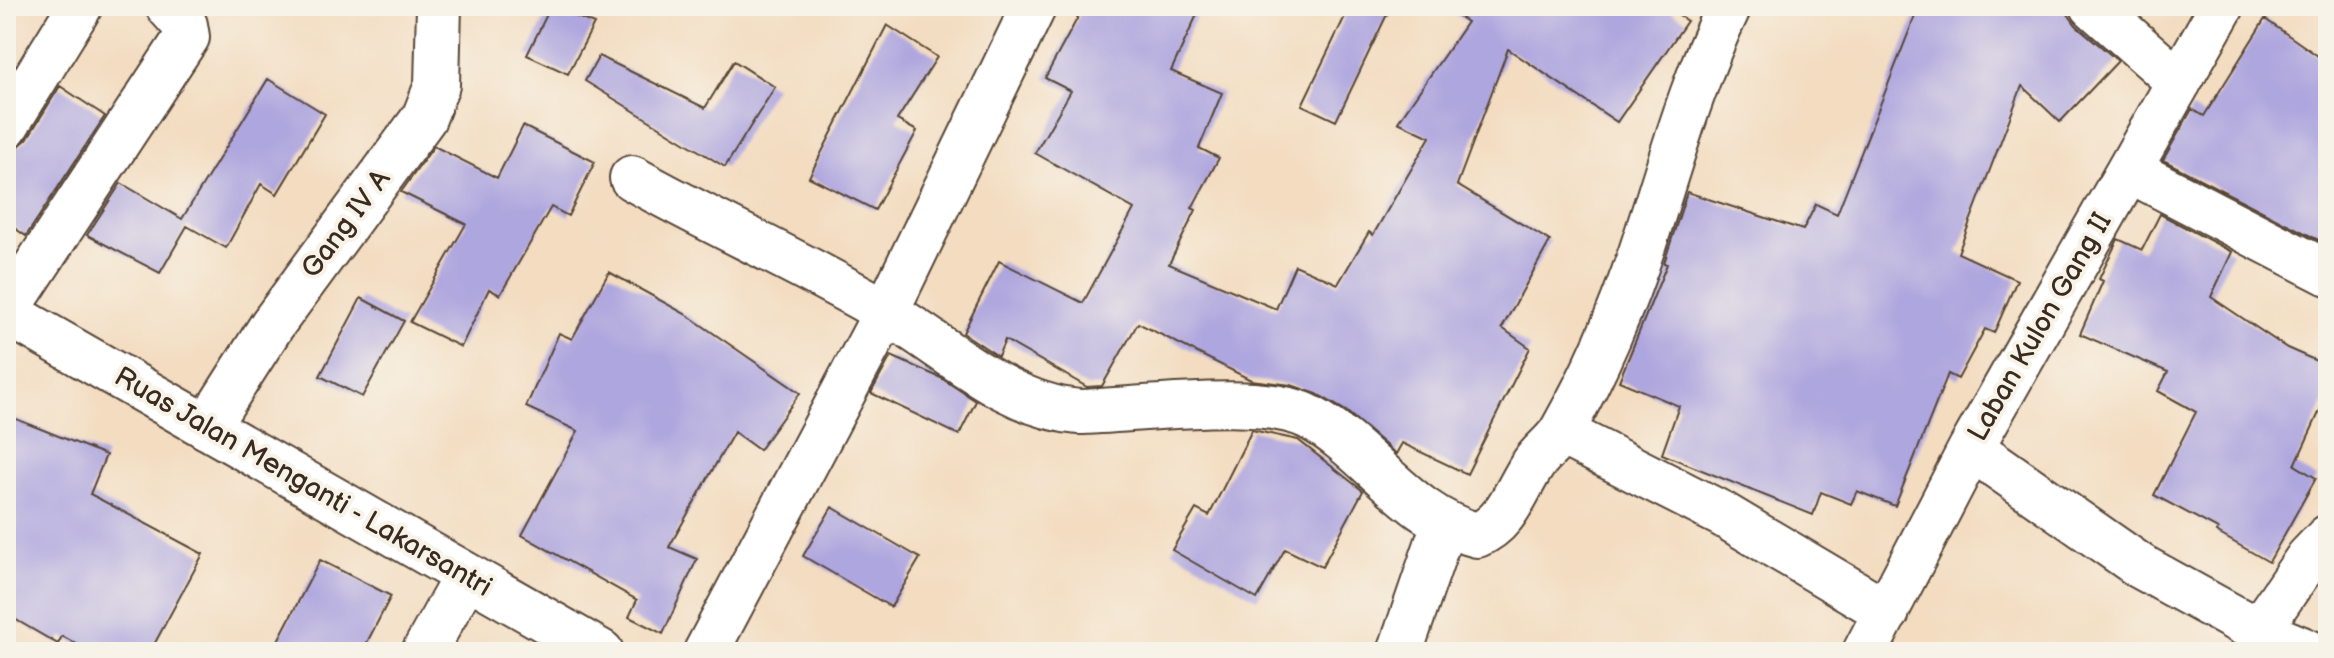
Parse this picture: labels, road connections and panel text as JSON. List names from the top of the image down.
{
  "streets": {
    "street": ["Gang IV A", "Laban Kulon Gang II", "Ruas Jalan Menganti - Lakarsantri"]
  },
  "crossings": [
    ["Gang IV A", "Ruas Jalan Menganti - Lakarsantri"]
  ]
}
